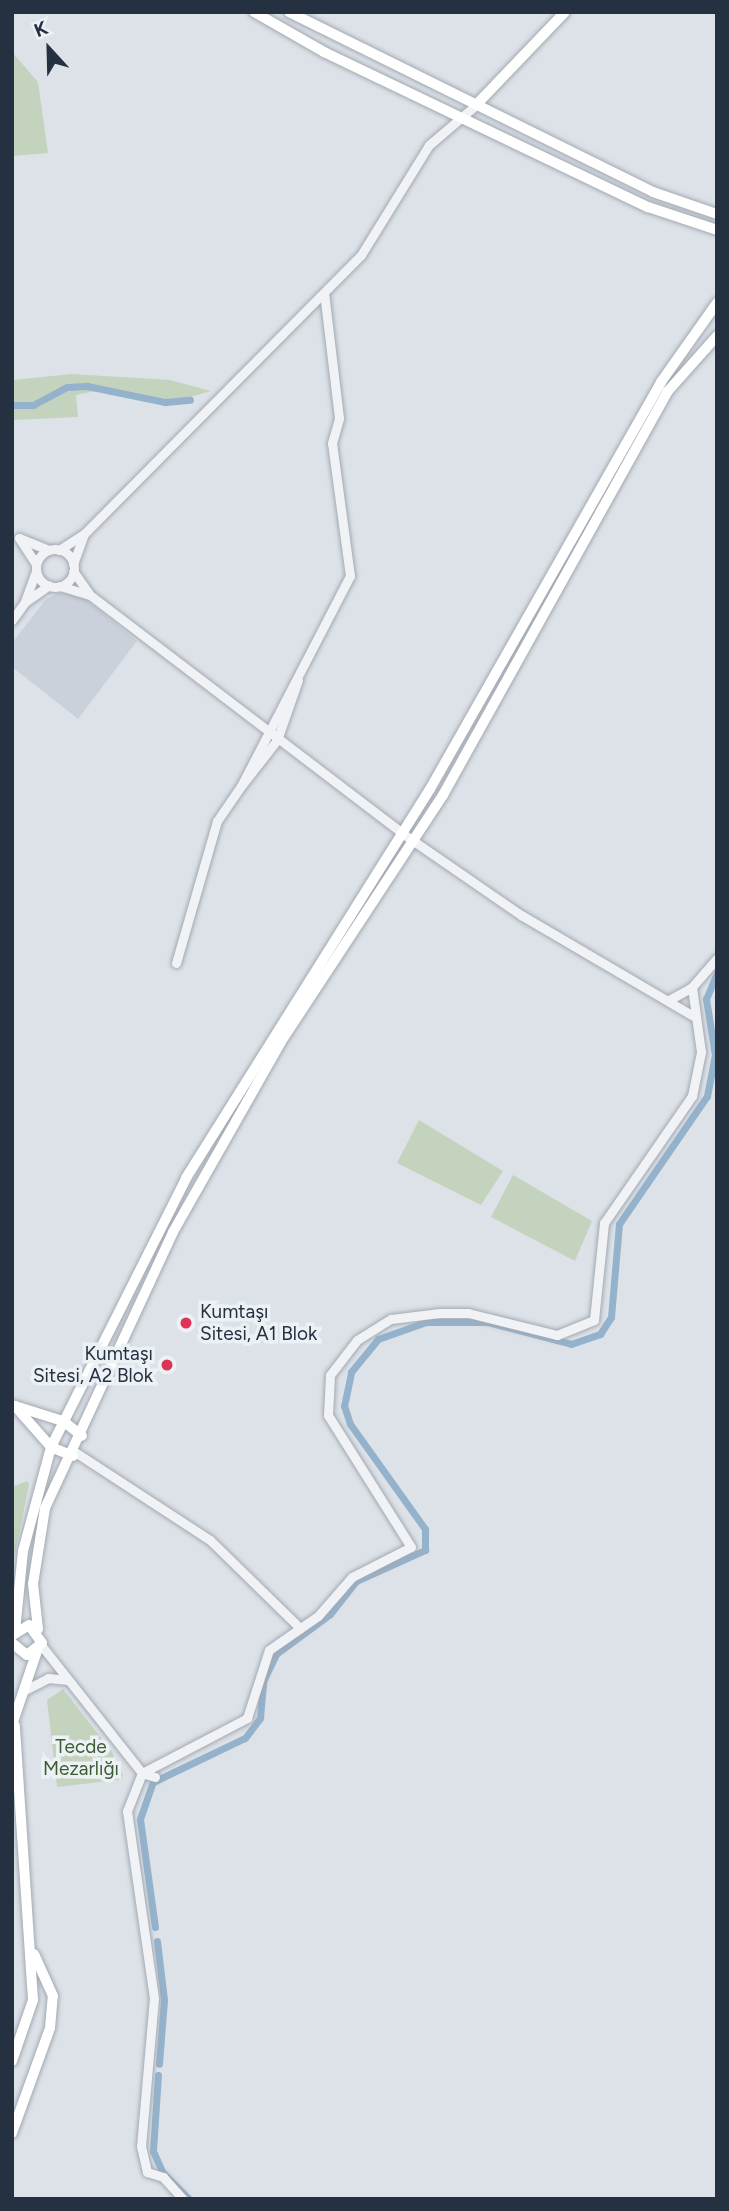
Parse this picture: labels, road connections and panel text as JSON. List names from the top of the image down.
{
  "parks": ["Tecde Mezarlığı"],
  "places": ["Kumtaşı Sitesi, A1 Blok", "Kumtaşı Sitesi, A2 Blok"],
  "north": "top"
}
